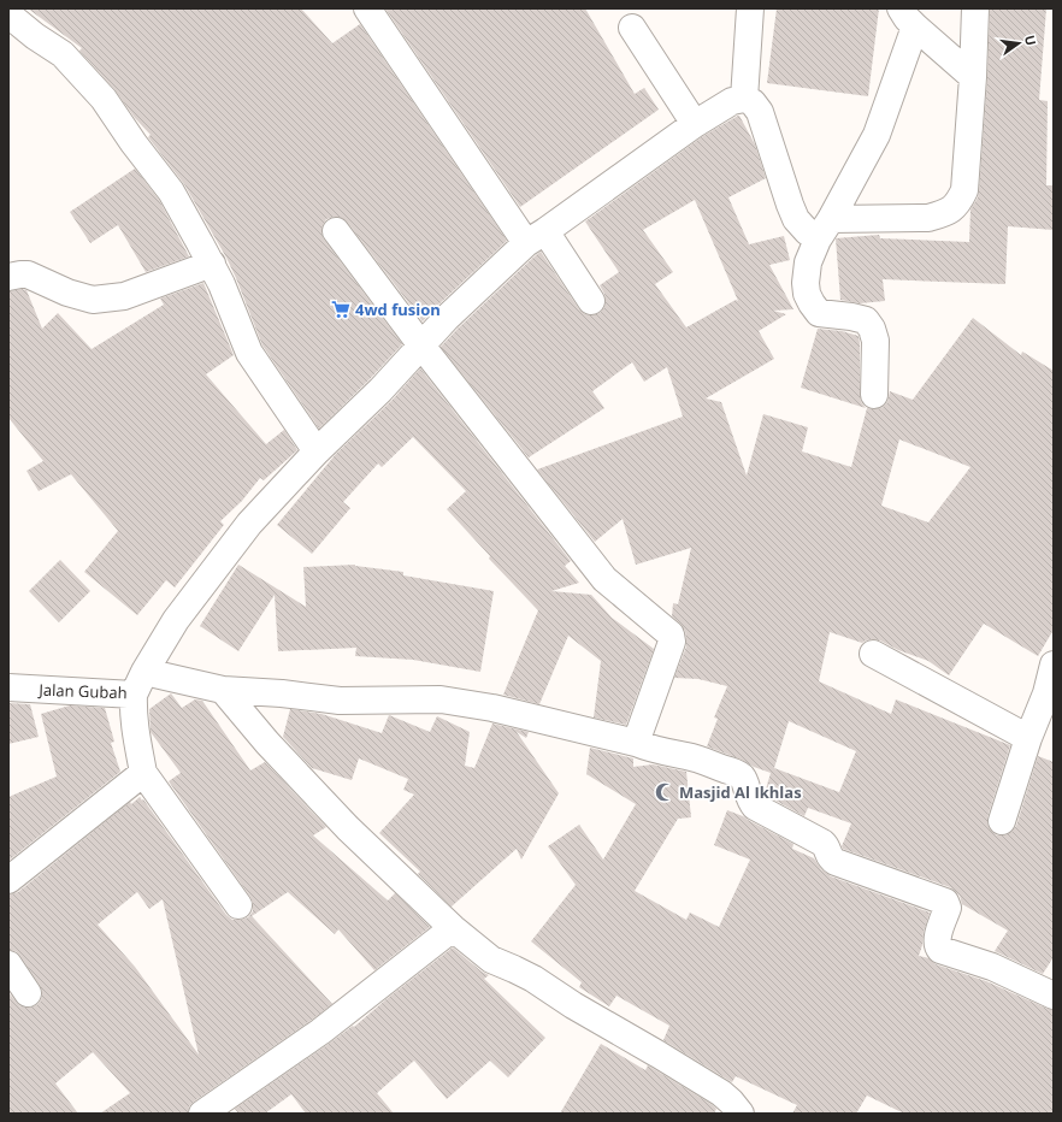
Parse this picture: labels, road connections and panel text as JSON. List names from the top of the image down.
{
  "streets": {
    "street": ["Jalan Gubah"]
  },
  "places": {
    "supermarket": ["4wd fusion"],
    "mosque": ["Masjid Al Ikhlas"]
  },
  "north": "right"
}
